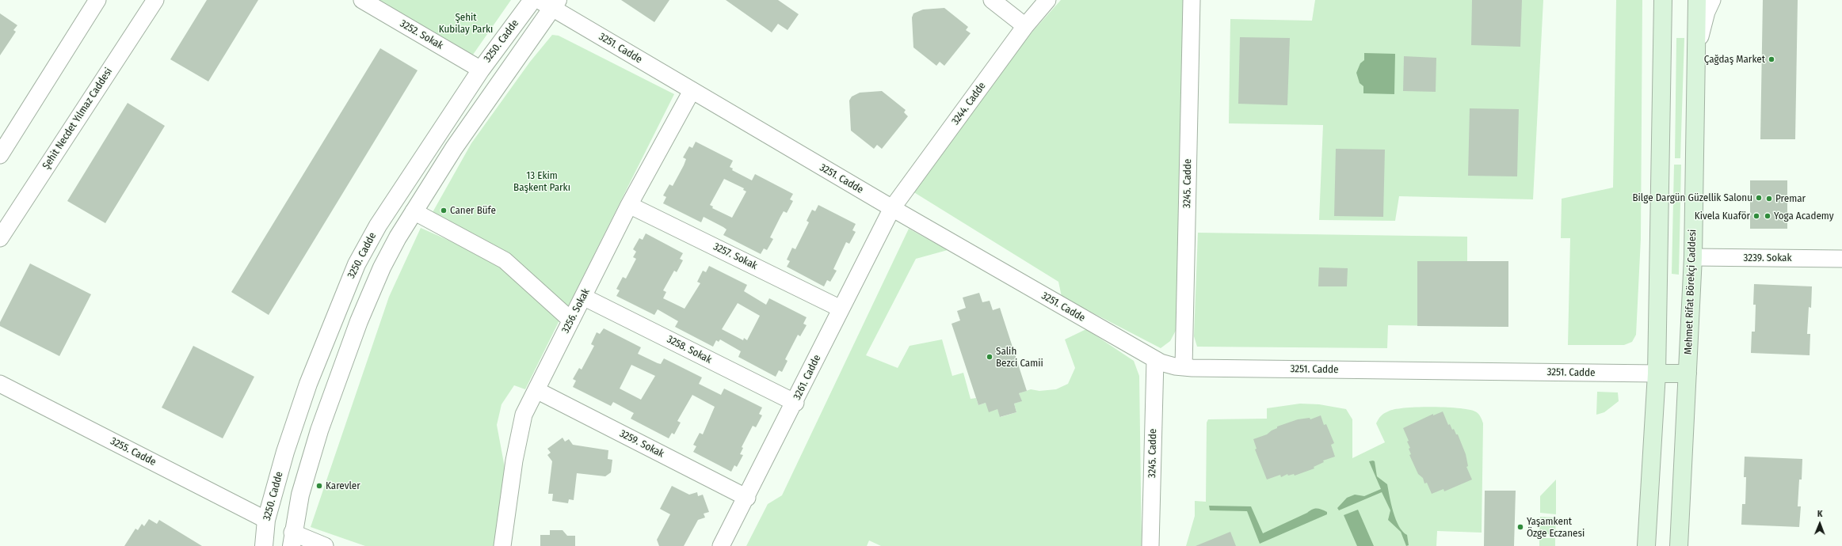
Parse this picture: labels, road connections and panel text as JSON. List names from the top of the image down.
{
  "streets": {
    "main road": ["Mehmet Rifat Börekçi Caddesi"],
    "street": [
      "3252. Sokak",
      "3250. Cadde",
      "3251. Cadde",
      "3244. Cadde",
      "Şehit Necdet Yılmaz Caddesi",
      "3245. Cadde",
      "3257. Sokak",
      "3239. Sokak",
      "3256. Sokak",
      "3258. Sokak",
      "3261. Cadde",
      "3259. Sokak",
      "3255. Cadde"
    ]
  },
  "crossings": [
    ["3252. Sokak", "3250. Cadde"],
    ["3250. Cadde", "3251. Cadde"],
    ["3250. Cadde", "3255. Cadde"],
    ["3251. Cadde", "3244. Cadde"],
    ["3251. Cadde", "3245. Cadde"],
    ["3251. Cadde", "3256. Sokak"],
    ["3251. Cadde", "3261. Cadde"],
    ["3244. Cadde", "3261. Cadde"],
    ["3257. Sokak", "3256. Sokak"],
    ["3257. Sokak", "3261. Cadde"],
    ["3239. Sokak", "Mehmet Rifat Börekçi Caddesi"],
    ["3256. Sokak", "3258. Sokak"],
    ["3256. Sokak", "3259. Sokak"],
    ["3258. Sokak", "3261. Cadde"],
    ["3261. Cadde", "3259. Sokak"]
  ],
  "parks": ["Şehit Kubilay Parkı", "13 Ekim Başkent Parkı"],
  "places": [
    "Çağdaş Market",
    "Bilge Dargün Güzellik Salonu",
    "Premar",
    "Caner Büfe",
    "Kivela Kuaför",
    "Yoga Academy",
    "Salih Bezci Camii",
    "Karevler",
    "Yaşamkent Özge Eczanesi"
  ],
  "north": "top"
}
